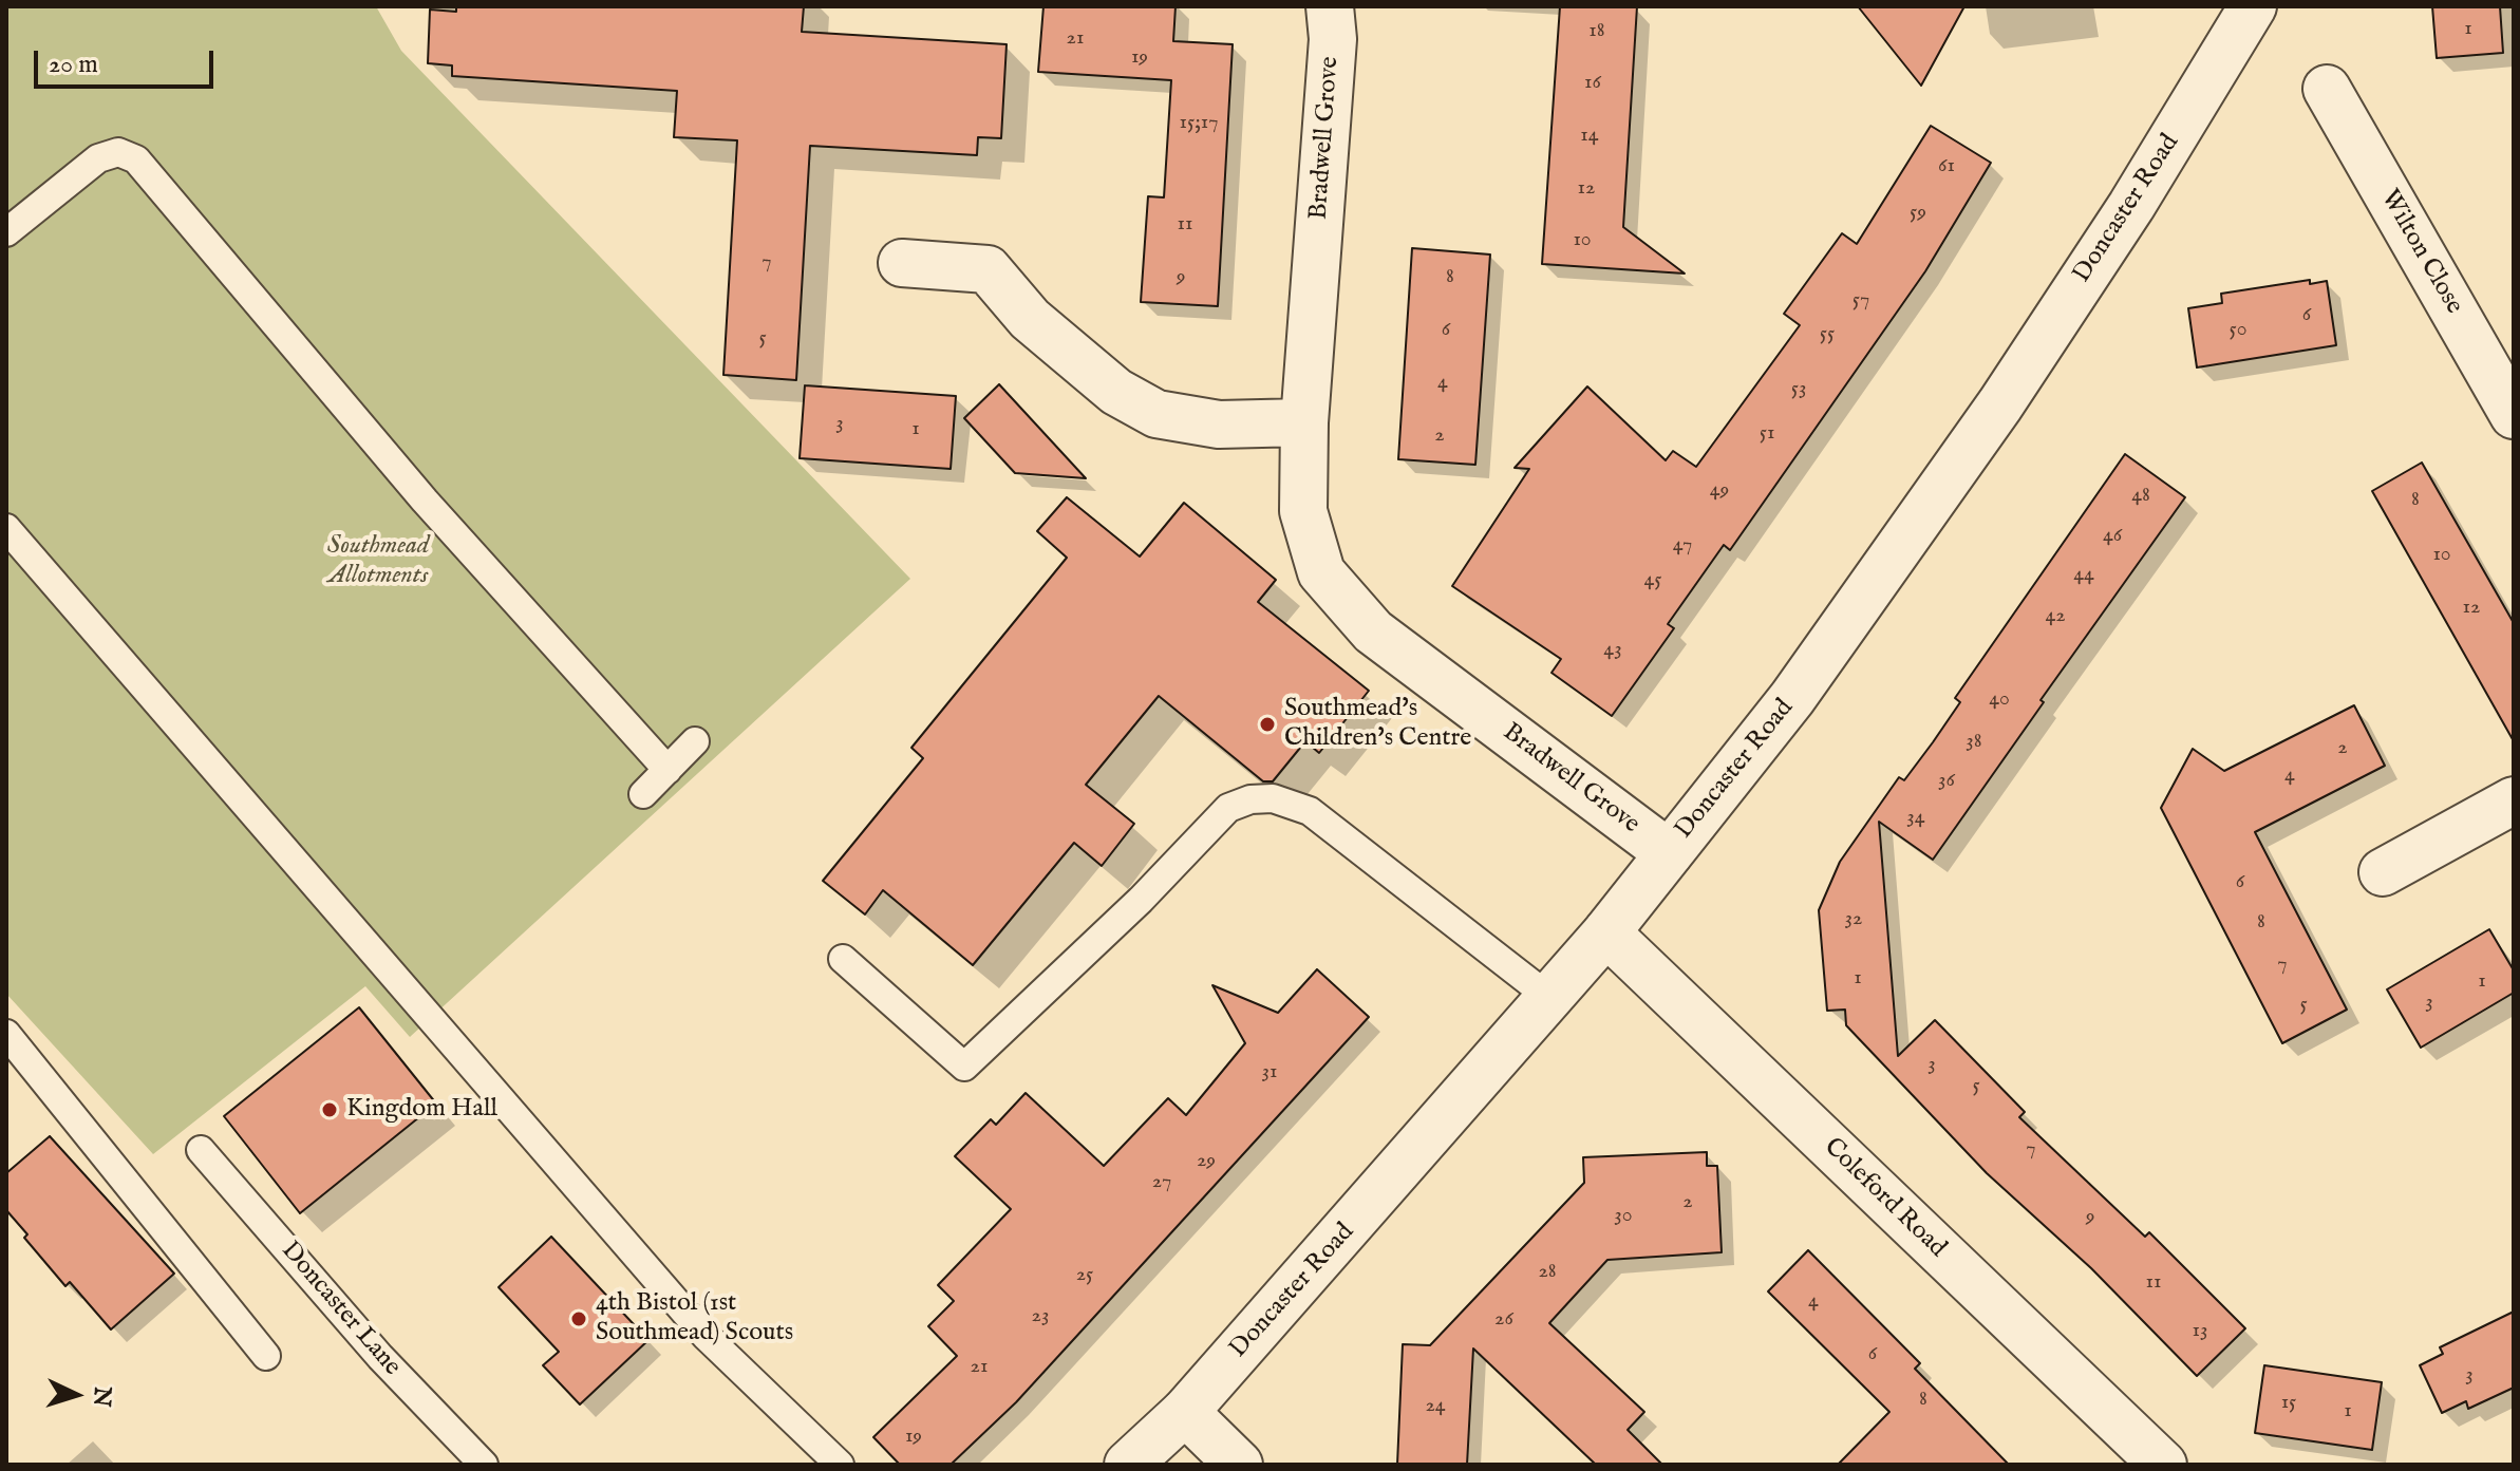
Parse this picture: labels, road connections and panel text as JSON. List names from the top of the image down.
{
  "streets": {
    "street": [
      "Bradwell Grove",
      "Doncaster Road",
      "Wilton Close",
      "Coleford Road"
    ],
    "lane": ["Doncaster Lane"]
  },
  "crossings": [
    ["Bradwell Grove", "Doncaster Road"],
    ["Doncaster Road", "Coleford Road"]
  ],
  "parks": ["Southmead Allotments"],
  "places": ["Southmead's Children's Centre", "Kingdom Hall", "4th Bistol (1st Southmead) Scouts"],
  "house_numbers": [
    "1",
    "18",
    "21",
    "19",
    "16",
    "15;17",
    "14",
    "61",
    "12",
    "59",
    "11",
    "10",
    "7",
    "9",
    "8",
    "57",
    "6",
    "6",
    "50",
    "55",
    "5",
    "4",
    "53",
    "3",
    "1",
    "51",
    "2",
    "49",
    "48",
    "8",
    "46",
    "47",
    "10",
    "44",
    "45",
    "12",
    "42",
    "43",
    "40",
    "38",
    "2",
    "4",
    "36",
    "34",
    "6",
    "32",
    "8",
    "7",
    "1",
    "1",
    "3",
    "5",
    "3",
    "31",
    "5",
    "7",
    "29",
    "27",
    "2",
    "30",
    "9",
    "28",
    "25",
    "11",
    "4",
    "23",
    "26",
    "13",
    "6",
    "21",
    "3",
    "8",
    "15",
    "24",
    "1",
    "19"
  ],
  "scale_bar": "20 m",
  "north": "right"
}
